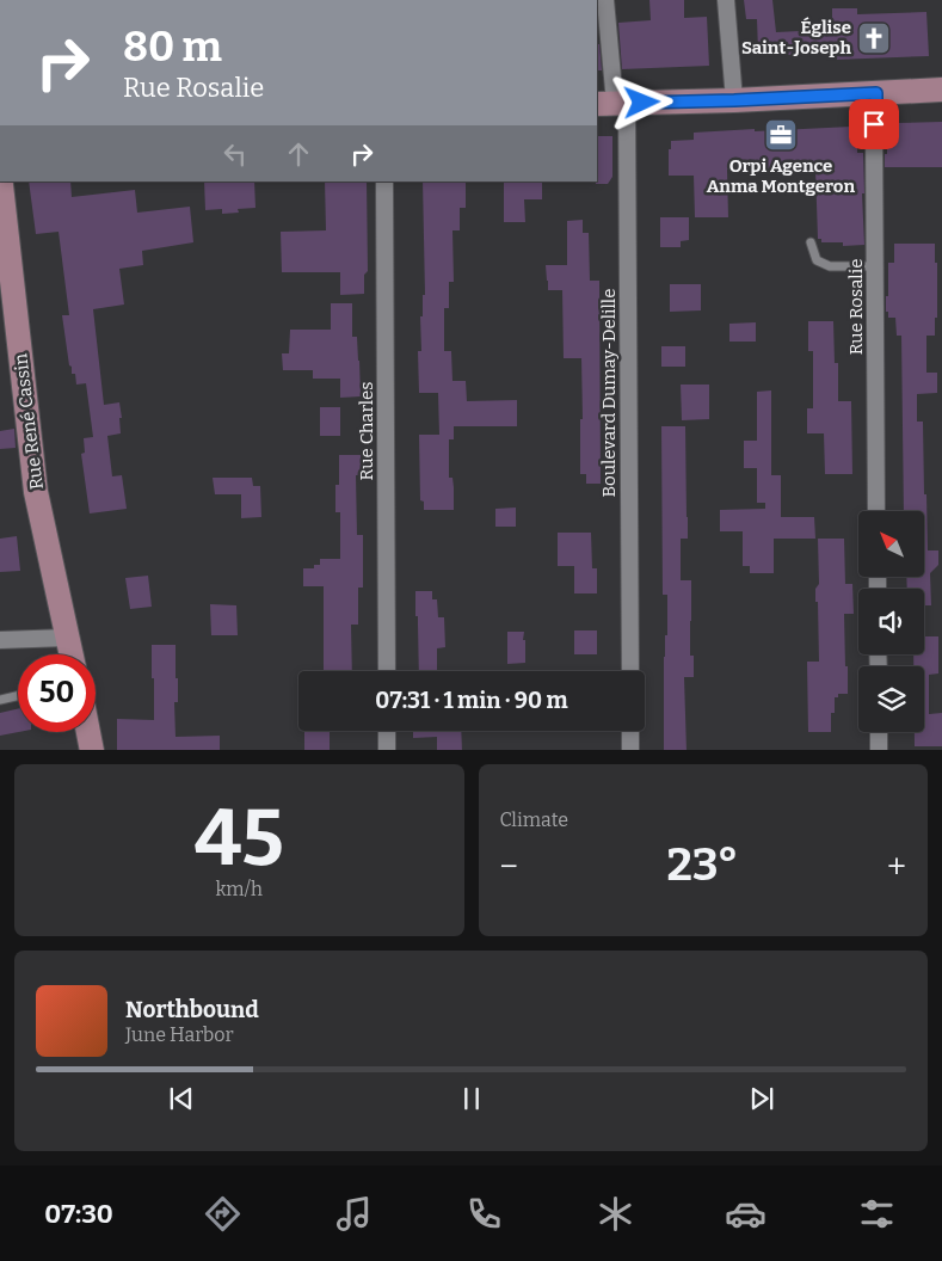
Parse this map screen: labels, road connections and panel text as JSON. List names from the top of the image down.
{
  "streets": {
    "main road": ["Rue René Cassin"],
    "street": ["Rue Rosalie", "Boulevard Dumay-Delille", "Rue Charles"]
  },
  "places": {
    "church": ["Église Saint-Joseph"],
    "office": ["Orpi Agence Anma Montgeron"]
  },
  "north": "top left",
  "page": {
    "turn": ["80 m", "Rue Rosalie"],
    "limit": "50",
    "trip": "07:31 · 1 min · 90 m",
    "tile": [
      ["45", "km/h"],
      "Climate"
    ],
    "heat": ["−", "23°", "+"],
    "song": ["Northbound", "June Harbor"],
    "tabs": "07:30"
  }
}
